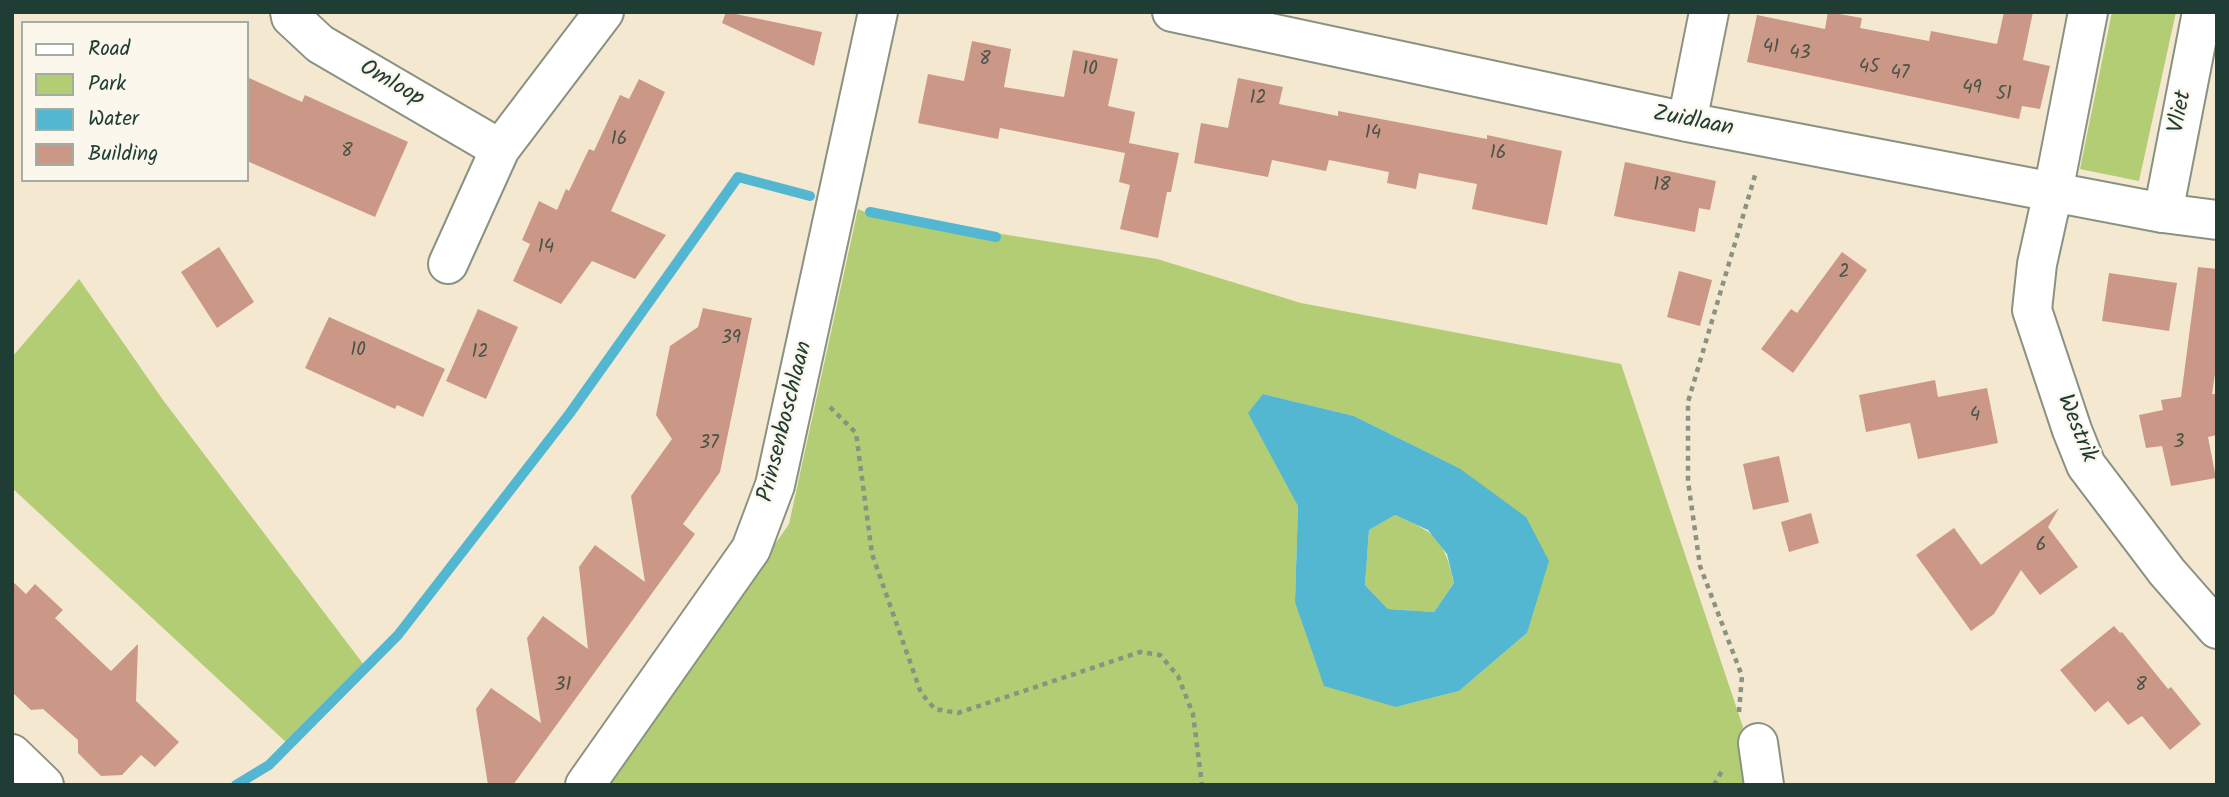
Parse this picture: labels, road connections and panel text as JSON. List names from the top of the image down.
{
  "streets": {
    "street": [
      "Omloop",
      "Vliet",
      "Zuidlaan",
      "Prinsenboschlaan",
      "Westrik"
    ]
  },
  "crossings": [
    ["Vliet", "Zuidlaan"],
    ["Zuidlaan", "Westrik"]
  ],
  "house_numbers": [
    "41",
    "43",
    "8",
    "45",
    "10",
    "47",
    "49",
    "51",
    "12",
    "14",
    "16",
    "8",
    "16",
    "18",
    "14",
    "2",
    "39",
    "10",
    "12",
    "4",
    "3",
    "37",
    "6",
    "31",
    "8"
  ],
  "legend": [
    "Road",
    "Park",
    "Water",
    "Building"
  ]
}
